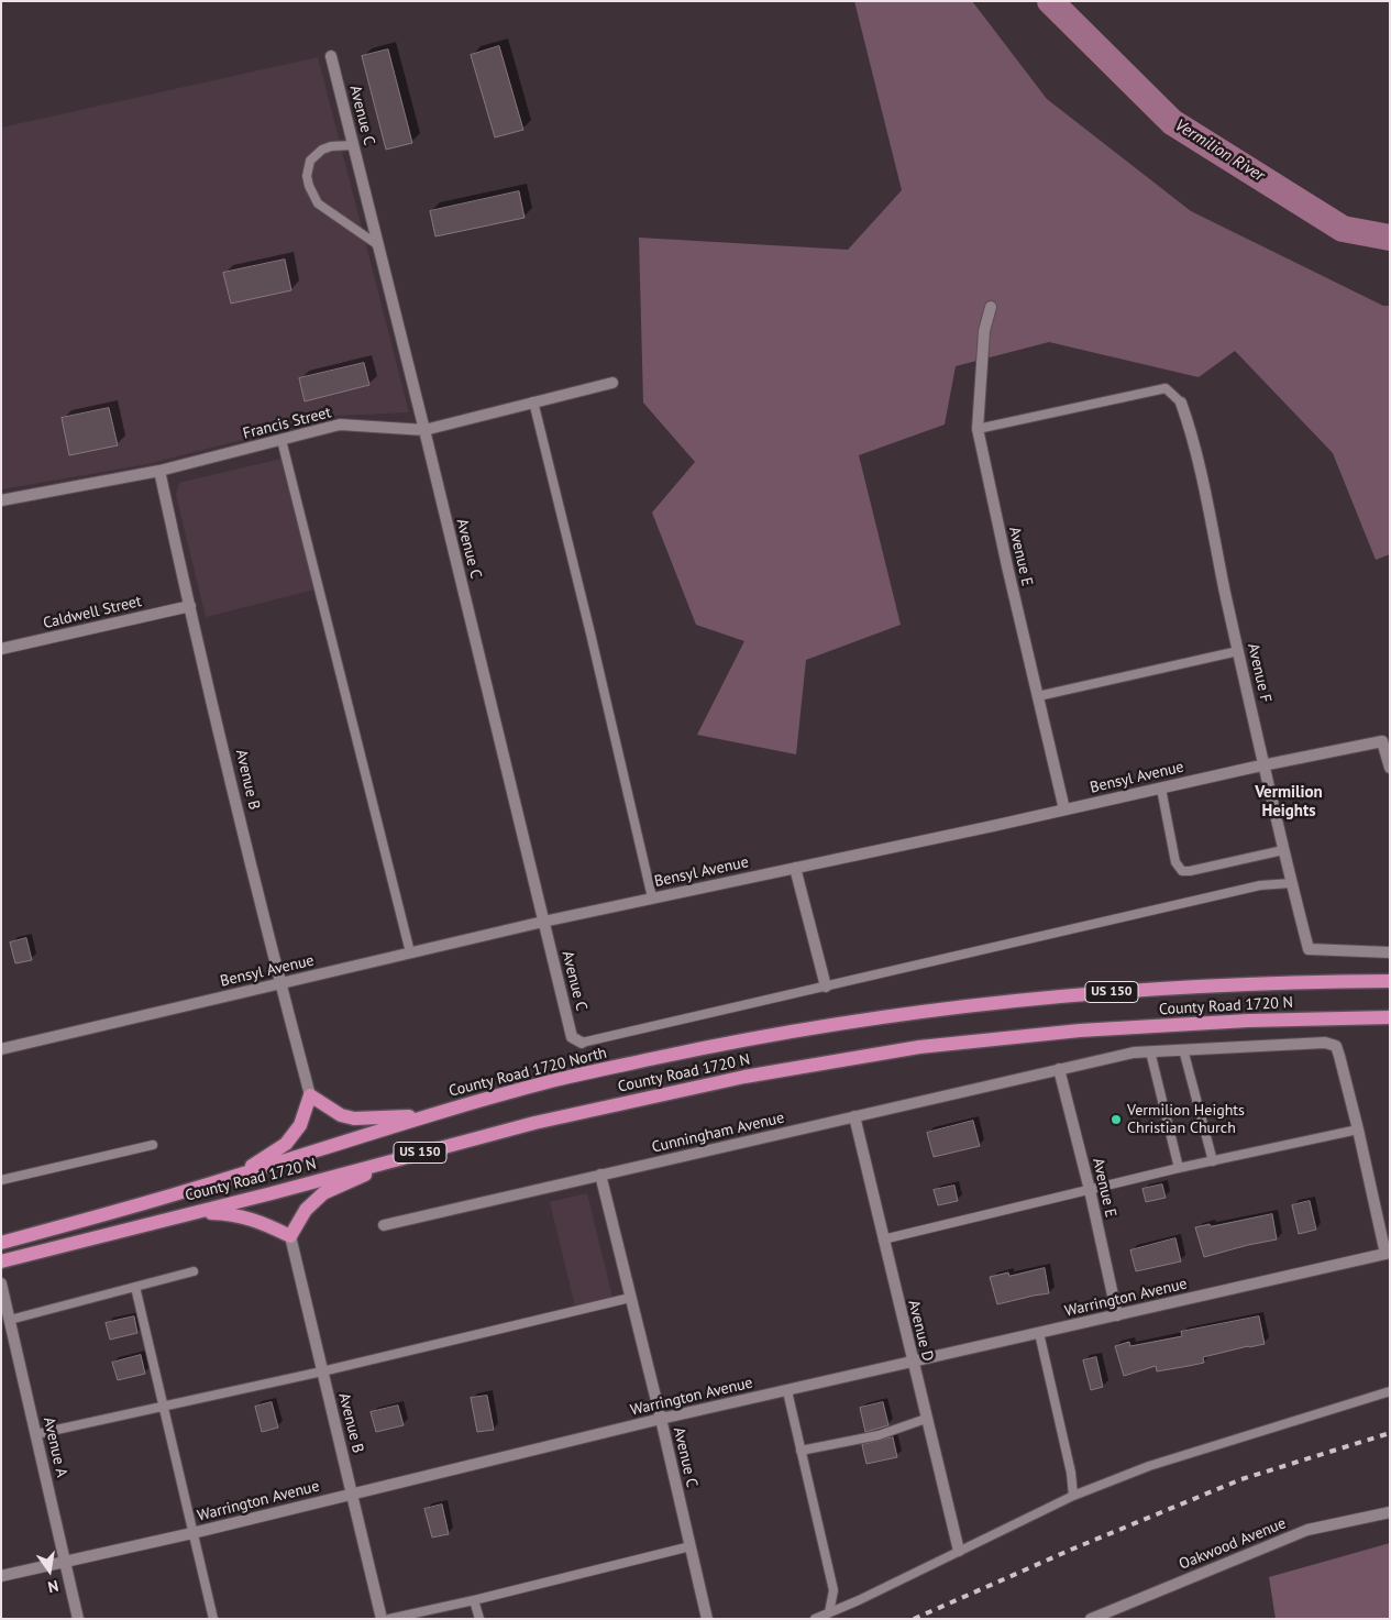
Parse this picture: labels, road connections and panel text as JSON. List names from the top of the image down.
{
  "streets": {
    "main road": ["US 150", "County Road 1720 N", "County Road 1720 North"],
    "street": [
      "Avenue C",
      "Francis Street",
      "Avenue E",
      "Caldwell Street",
      "Avenue F",
      "Bensyl Avenue",
      "Avenue B",
      "Cunningham Avenue",
      "Warrington Avenue",
      "Avenue D",
      "Avenue A",
      "Oakwood Avenue"
    ]
  },
  "crossings": [
    ["Avenue C", "Francis Street"],
    ["Avenue C", "Bensyl Avenue"],
    ["Avenue C", "Cunningham Avenue"],
    ["Avenue C", "Warrington Avenue"],
    ["Francis Street", "Avenue B"],
    ["Avenue E", "Bensyl Avenue"],
    ["Avenue E", "Cunningham Avenue"],
    ["Avenue E", "Warrington Avenue"],
    ["Caldwell Street", "Avenue B"],
    ["Avenue F", "Bensyl Avenue"],
    ["Bensyl Avenue", "Avenue B"],
    ["Avenue B", "Warrington Avenue"],
    ["County Road 1720 N", "County Road 1720 North"],
    ["Cunningham Avenue", "Avenue D"],
    ["Warrington Avenue", "Avenue D"],
    ["Warrington Avenue", "Avenue A"]
  ],
  "districts": ["Vermilion Heights"],
  "water": ["Vermilion River"],
  "places": ["Vermilion Heights Christian Church"],
  "north": "bottom"
}
